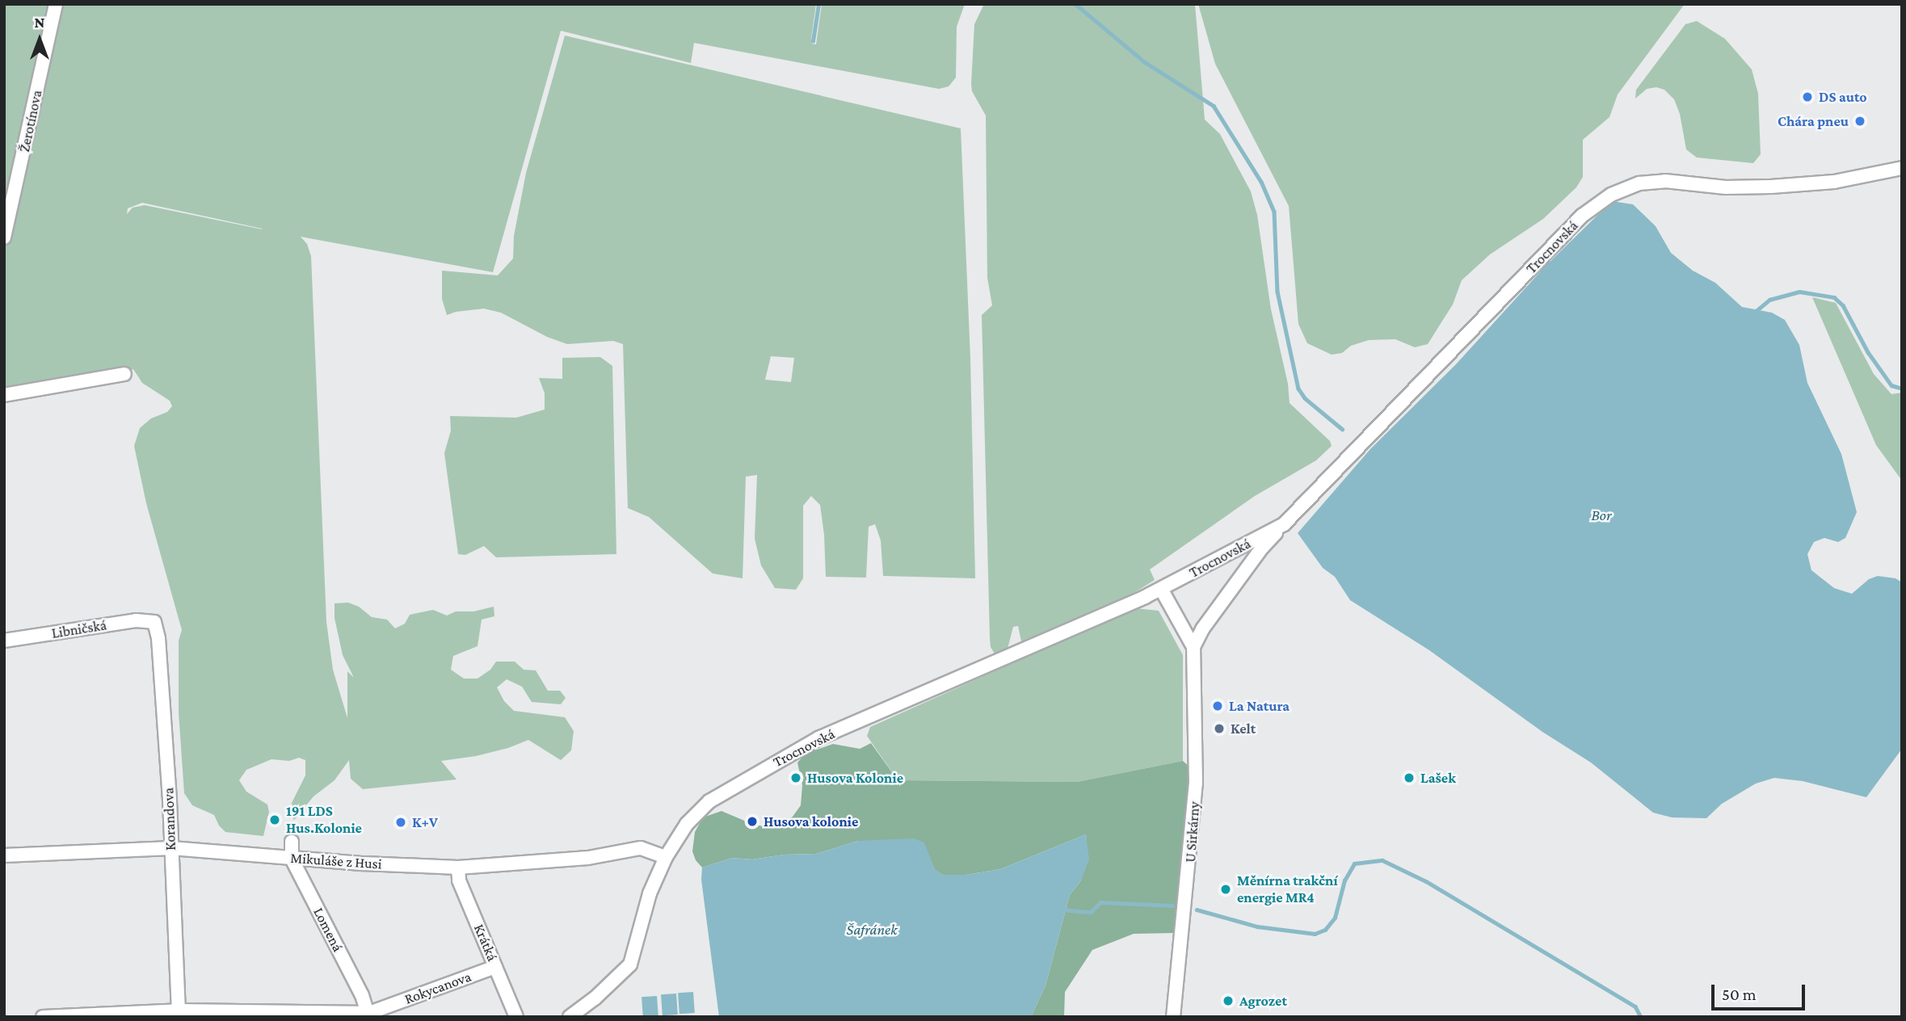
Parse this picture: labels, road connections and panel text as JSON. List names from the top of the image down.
{
  "streets": {
    "street": [
      "Žerotínova",
      "Trocnovská",
      "Libničská",
      "Korandova",
      "U Sirkárny",
      "Mikuláše z Husi",
      "Lomená",
      "Krátká",
      "Rokycanova"
    ]
  },
  "crossings": [
    ["Trocnovská", "U Sirkárny"],
    ["Trocnovská", "Mikuláše z Husi"],
    ["Libničská", "Korandova"],
    ["Korandova", "Mikuláše z Husi"],
    ["Korandova", "Rokycanova"],
    ["Mikuláše z Husi", "Lomená"],
    ["Mikuláše z Husi", "Krátká"],
    ["Lomená", "Rokycanova"],
    ["Krátká", "Rokycanova"]
  ],
  "water": ["Bor", "Šafránek"],
  "places": [
    "DS auto",
    "Chára pneu",
    "La Natura",
    "Kelt",
    "Husova Kolonie",
    "Lašek",
    "191 LDS Hus.Kolonie",
    "Husova kolonie",
    "K+V",
    "Měnírna trakční energie MR4",
    "Agrozet"
  ],
  "scale_bar": "50 m",
  "north": "top"
}
